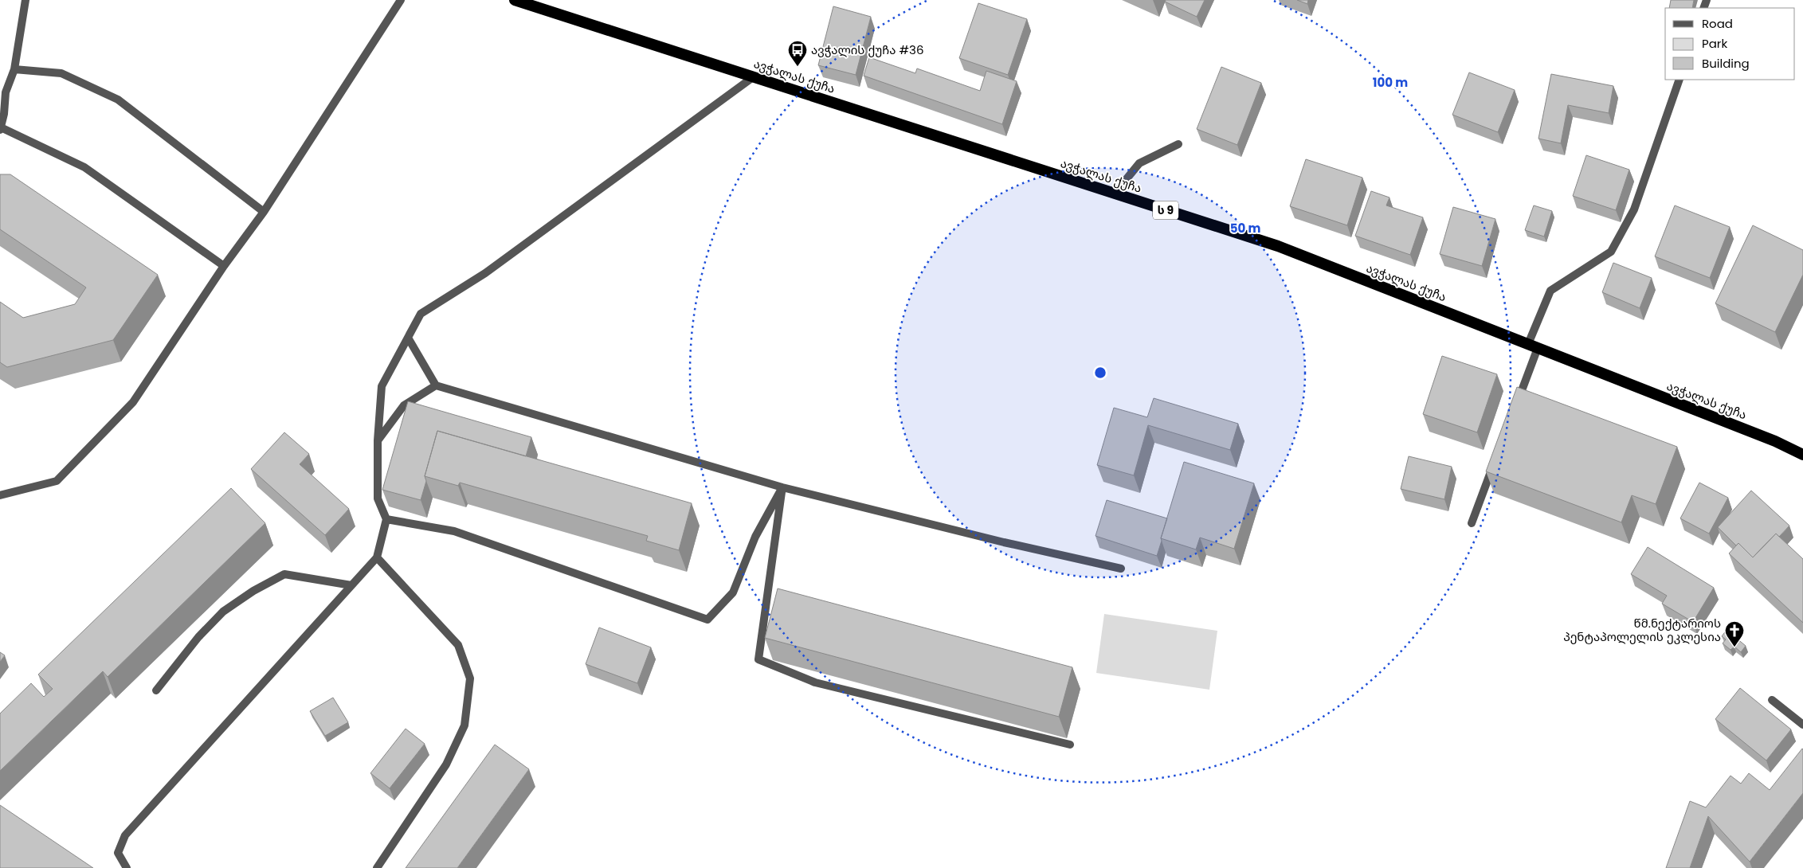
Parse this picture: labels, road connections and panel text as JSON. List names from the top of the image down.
{
  "streets": {
    "highway": ["ავჭალას ქუჩა", "ს 9"]
  },
  "places": {
    "bus stop": ["ავჭალის ქუჩა #36"],
    "church": ["წმ.ნექტარიოს პენტაპოლელის ეკლესია"]
  },
  "legend": ["Road", "Park", "Building"],
  "rings": ["100 m", "50 m"]
}
